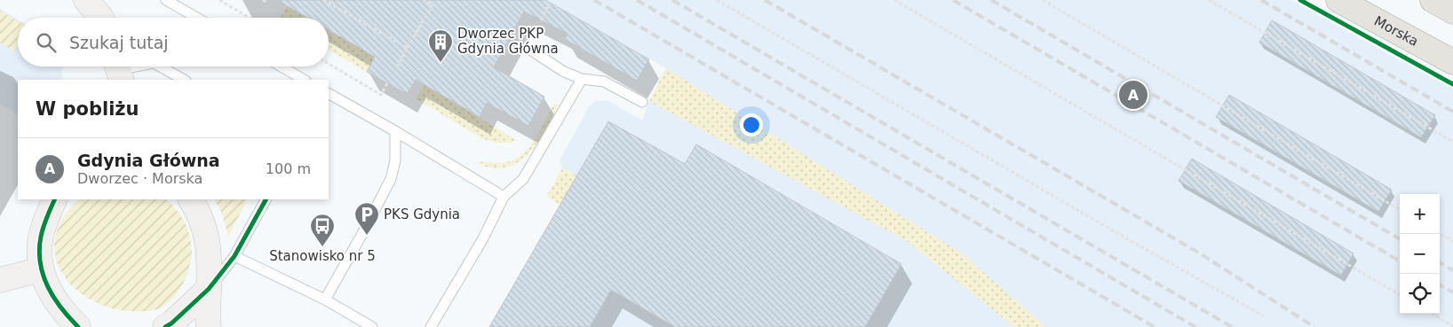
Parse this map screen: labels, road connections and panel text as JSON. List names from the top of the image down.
{
  "streets": {
    "main road": ["Morska"]
  },
  "places": {
    "building": ["Dworzec PKP Gdynia Główna"],
    "parking": ["PKS Gdynia"],
    "bus stop": ["Stanowisko nr 5"]
  },
  "page": {
    "search": "Szukaj tutaj",
    "pins": "A",
    "heading": "W pobliżu",
    "list": [
      {
        "mark": "A",
        "name": "Gdynia Główna",
        "note": "Dworzec · Morska",
        "value": "100 m"
      }
    ],
    "map_buttons": ["+", "−"]
  }
}
